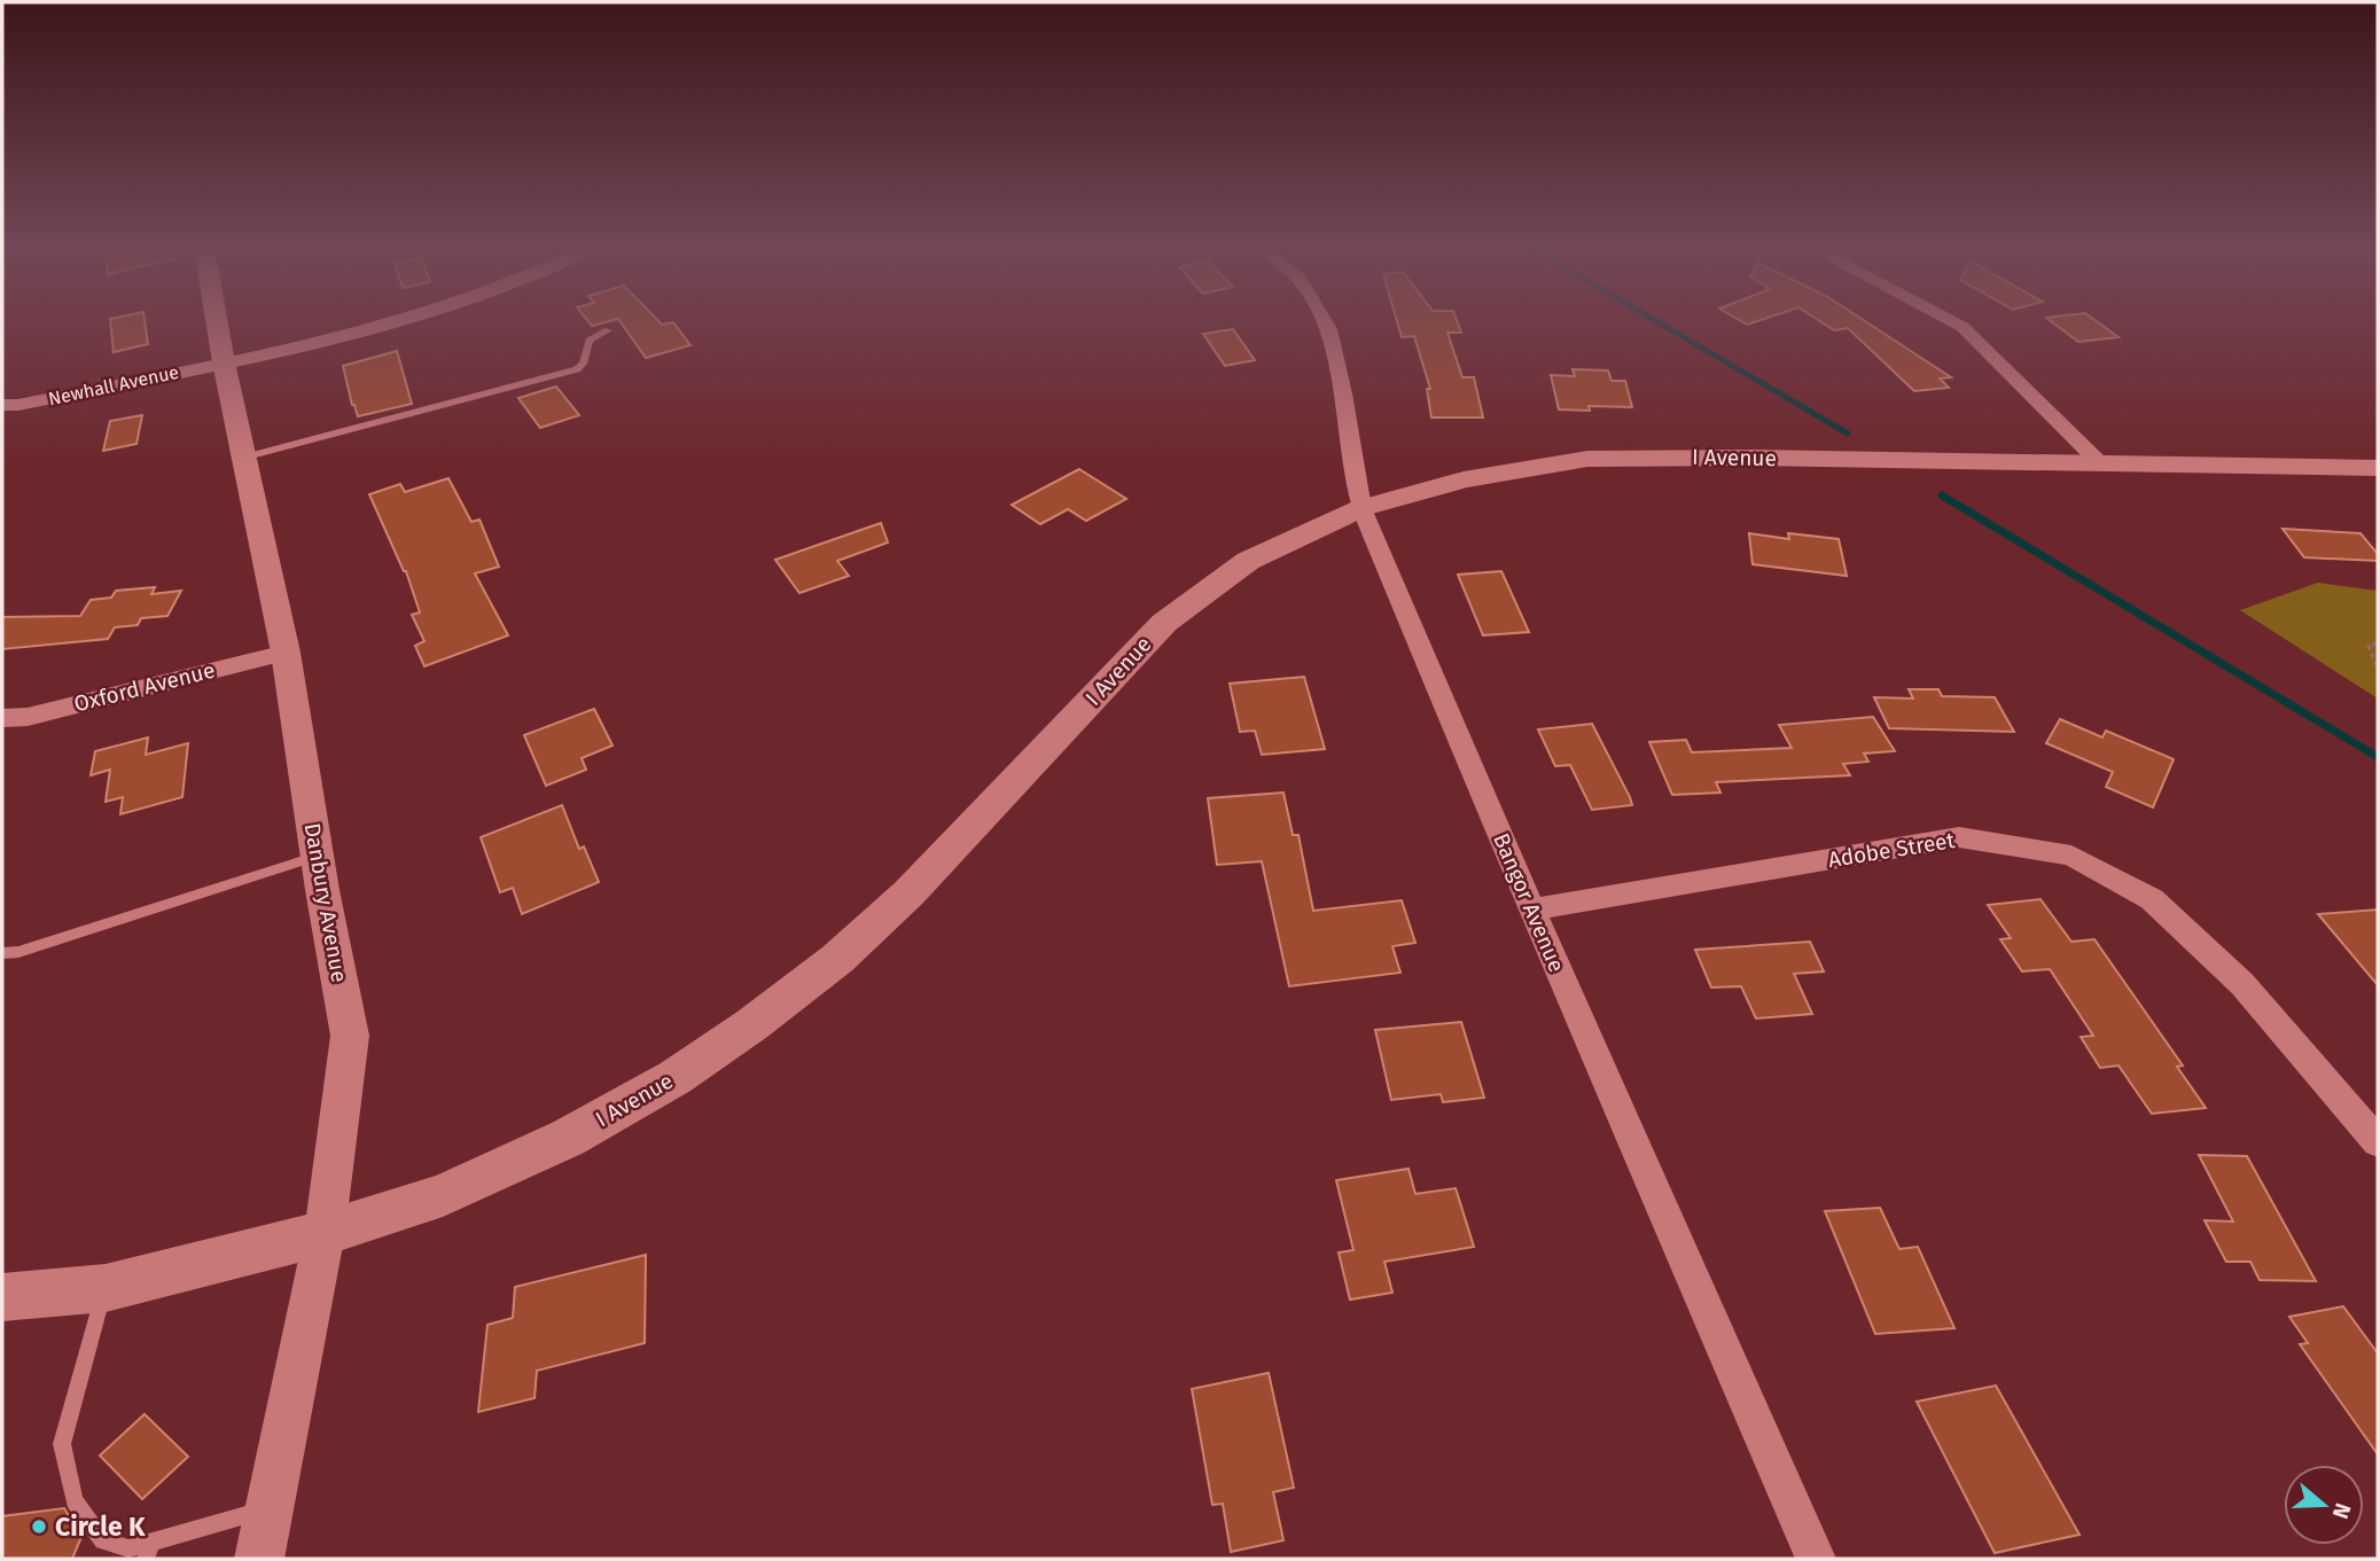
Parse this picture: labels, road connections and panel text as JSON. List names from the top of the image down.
{
  "streets": {
    "main road": ["I Avenue"],
    "street": [
      "Newhall Avenue",
      "Oxford Avenue",
      "Adobe Street",
      "Danbury Avenue",
      "Bangor Avenue"
    ]
  },
  "crossings": [
    ["Newhall Avenue", "Danbury Avenue"],
    ["I Avenue", "Danbury Avenue"],
    ["I Avenue", "Bangor Avenue"],
    ["Oxford Avenue", "Danbury Avenue"],
    ["Adobe Street", "Bangor Avenue"]
  ],
  "places": ["Circle K"],
  "north": "right"
}
